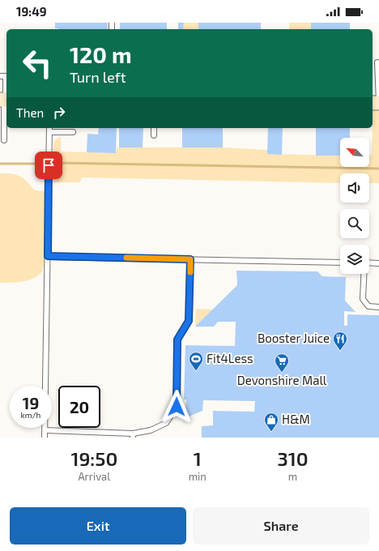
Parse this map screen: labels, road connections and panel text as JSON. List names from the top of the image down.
{
  "places": {
    "restaurant": ["Booster Juice"],
    "sports": ["Fit4Less"],
    "supermarket": ["Devonshire Mall"],
    "shop": ["H&M"]
  },
  "north": "top left",
  "page": {
    "status": "19:49",
    "turn": ["120 m", "Turn left"],
    "then": "Then",
    "speed": "19 km/h",
    "limit": "20",
    "eta": [
      "19:50",
      "Arrival",
      "1",
      "min",
      "310",
      "m"
    ],
    "buttons": ["Exit", "Share"]
  }
}
